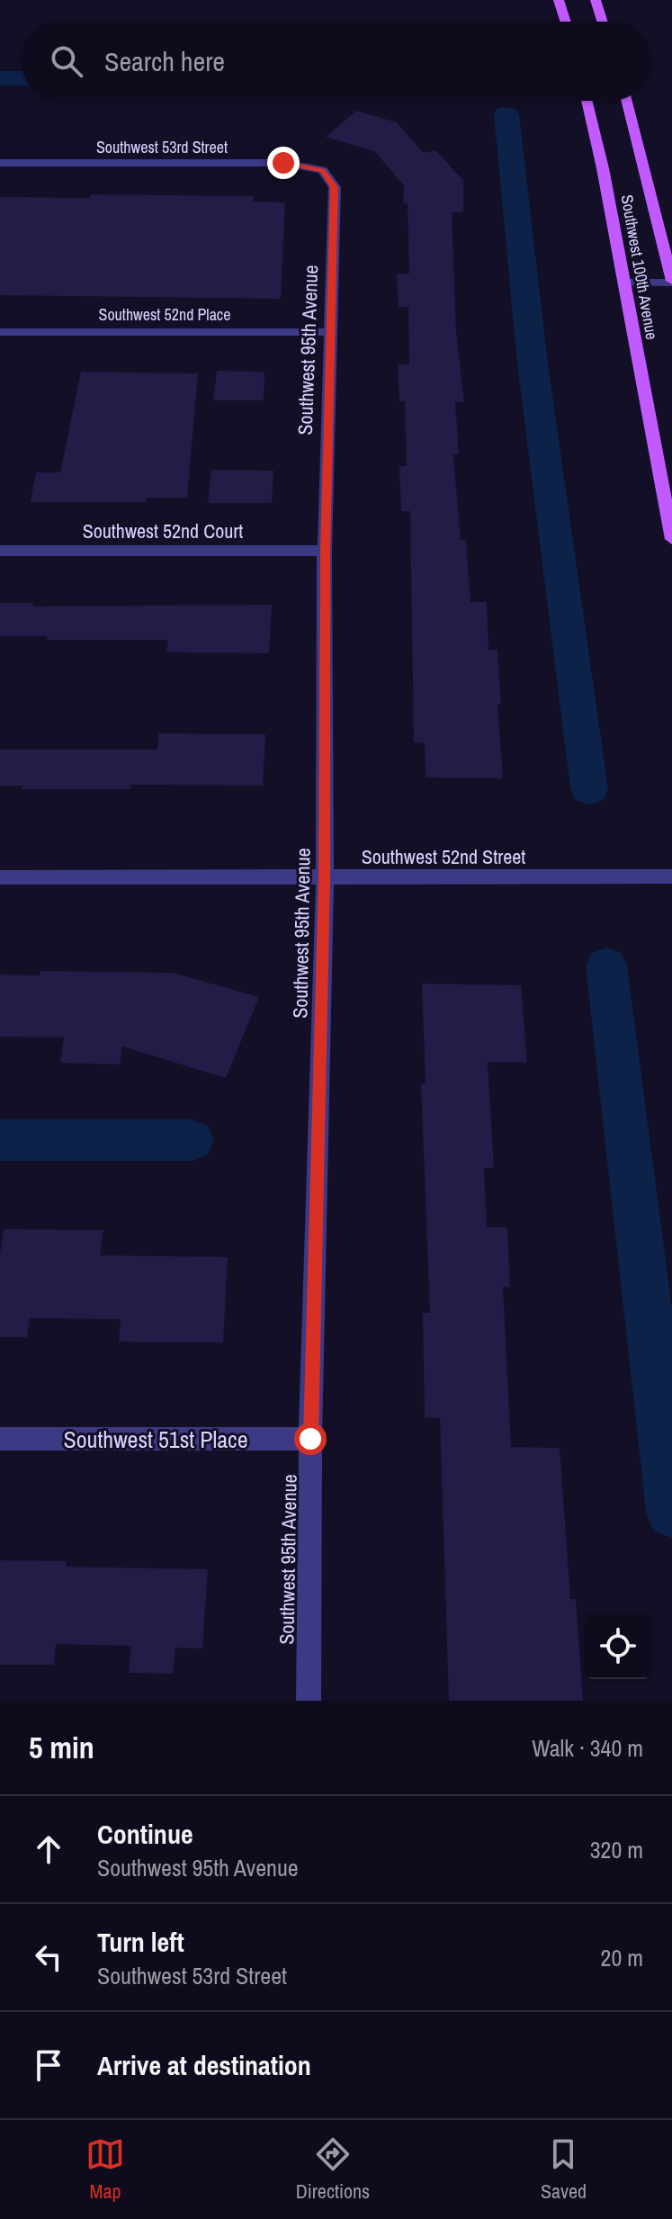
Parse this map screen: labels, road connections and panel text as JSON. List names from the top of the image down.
{
  "streets": {
    "main road": ["Southwest 100th Avenue"],
    "street": [
      "Southwest 53rd Street",
      "Southwest 52nd Place",
      "Southwest 95th Avenue",
      "Southwest 52nd Court",
      "Southwest 52nd Street",
      "Southwest 51st Place"
    ]
  },
  "crossings": [
    ["Southwest 53rd Street", "Southwest 95th Avenue"],
    ["Southwest 52nd Place", "Southwest 95th Avenue"],
    ["Southwest 95th Avenue", "Southwest 52nd Court"],
    ["Southwest 95th Avenue", "Southwest 52nd Street"],
    ["Southwest 95th Avenue", "Southwest 51st Place"]
  ],
  "page": {
    "search": "Search here",
    "heading": ["5 min", "Walk · 340 m"],
    "list": [
      ["Continue", "Southwest 95th Avenue", "320 m"],
      ["Turn left", "Southwest 53rd Street", "20 m"],
      "Arrive at destination"
    ],
    "nav": ["Map", "Directions", "Saved"]
  }
}
